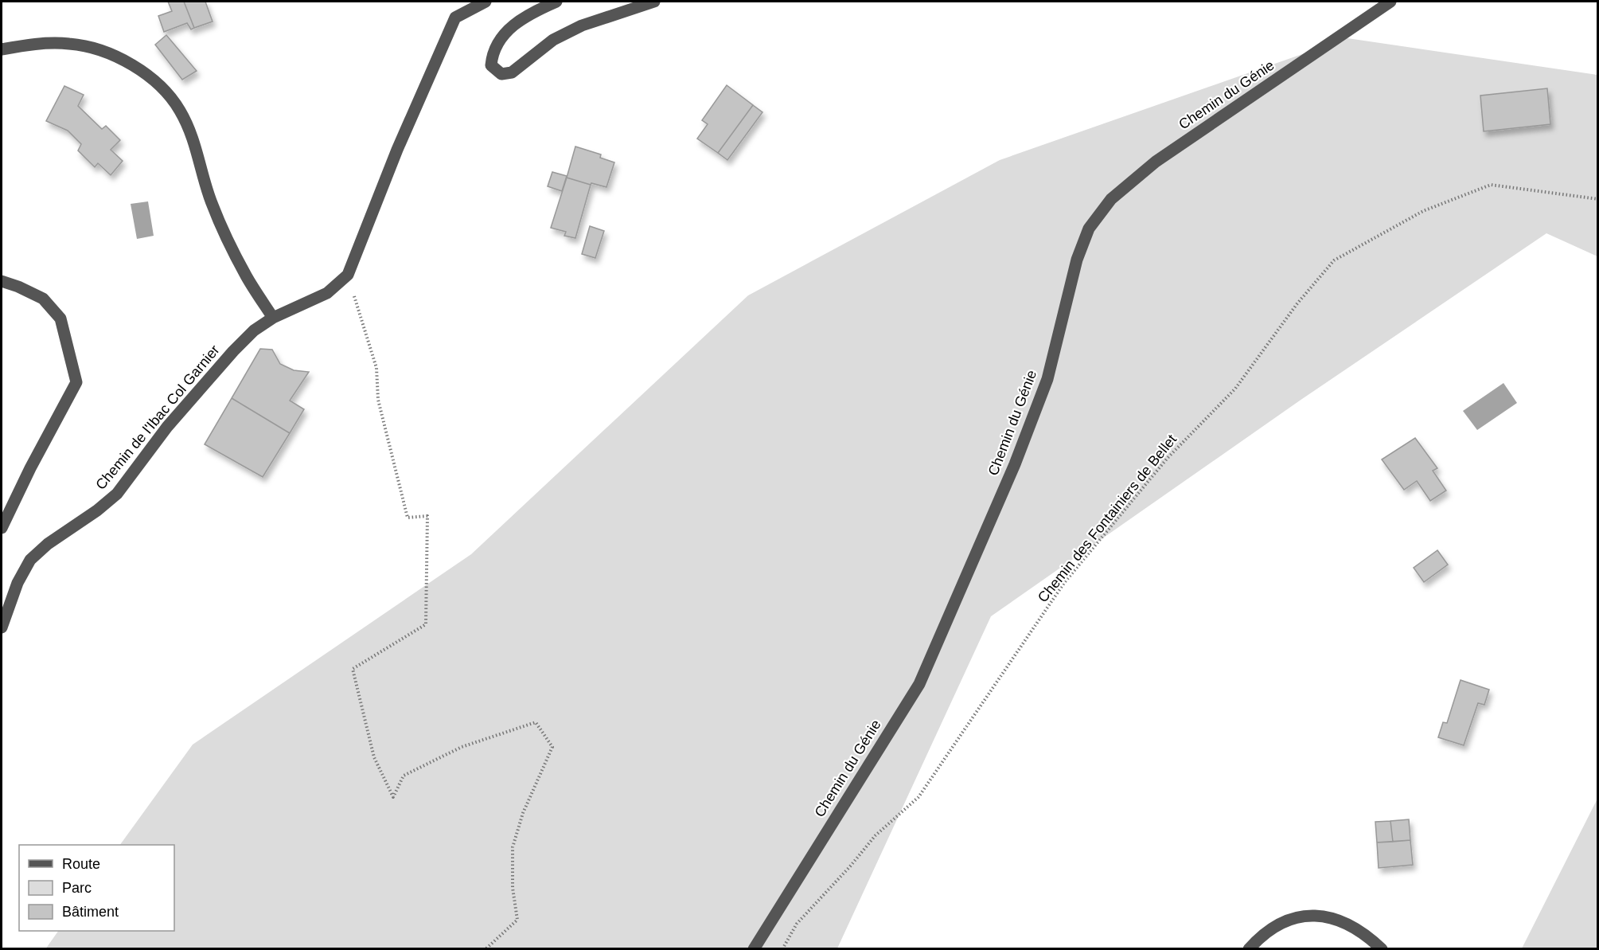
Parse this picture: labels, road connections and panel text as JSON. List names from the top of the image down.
{
  "streets": {
    "street": ["Chemin du Génie", "Chemin de l'Ibac Col Garnier"],
    "path": ["Chemin des Fontainiers de Bellet"]
  },
  "legend": ["Route", "Parc", "Bâtiment"]
}
